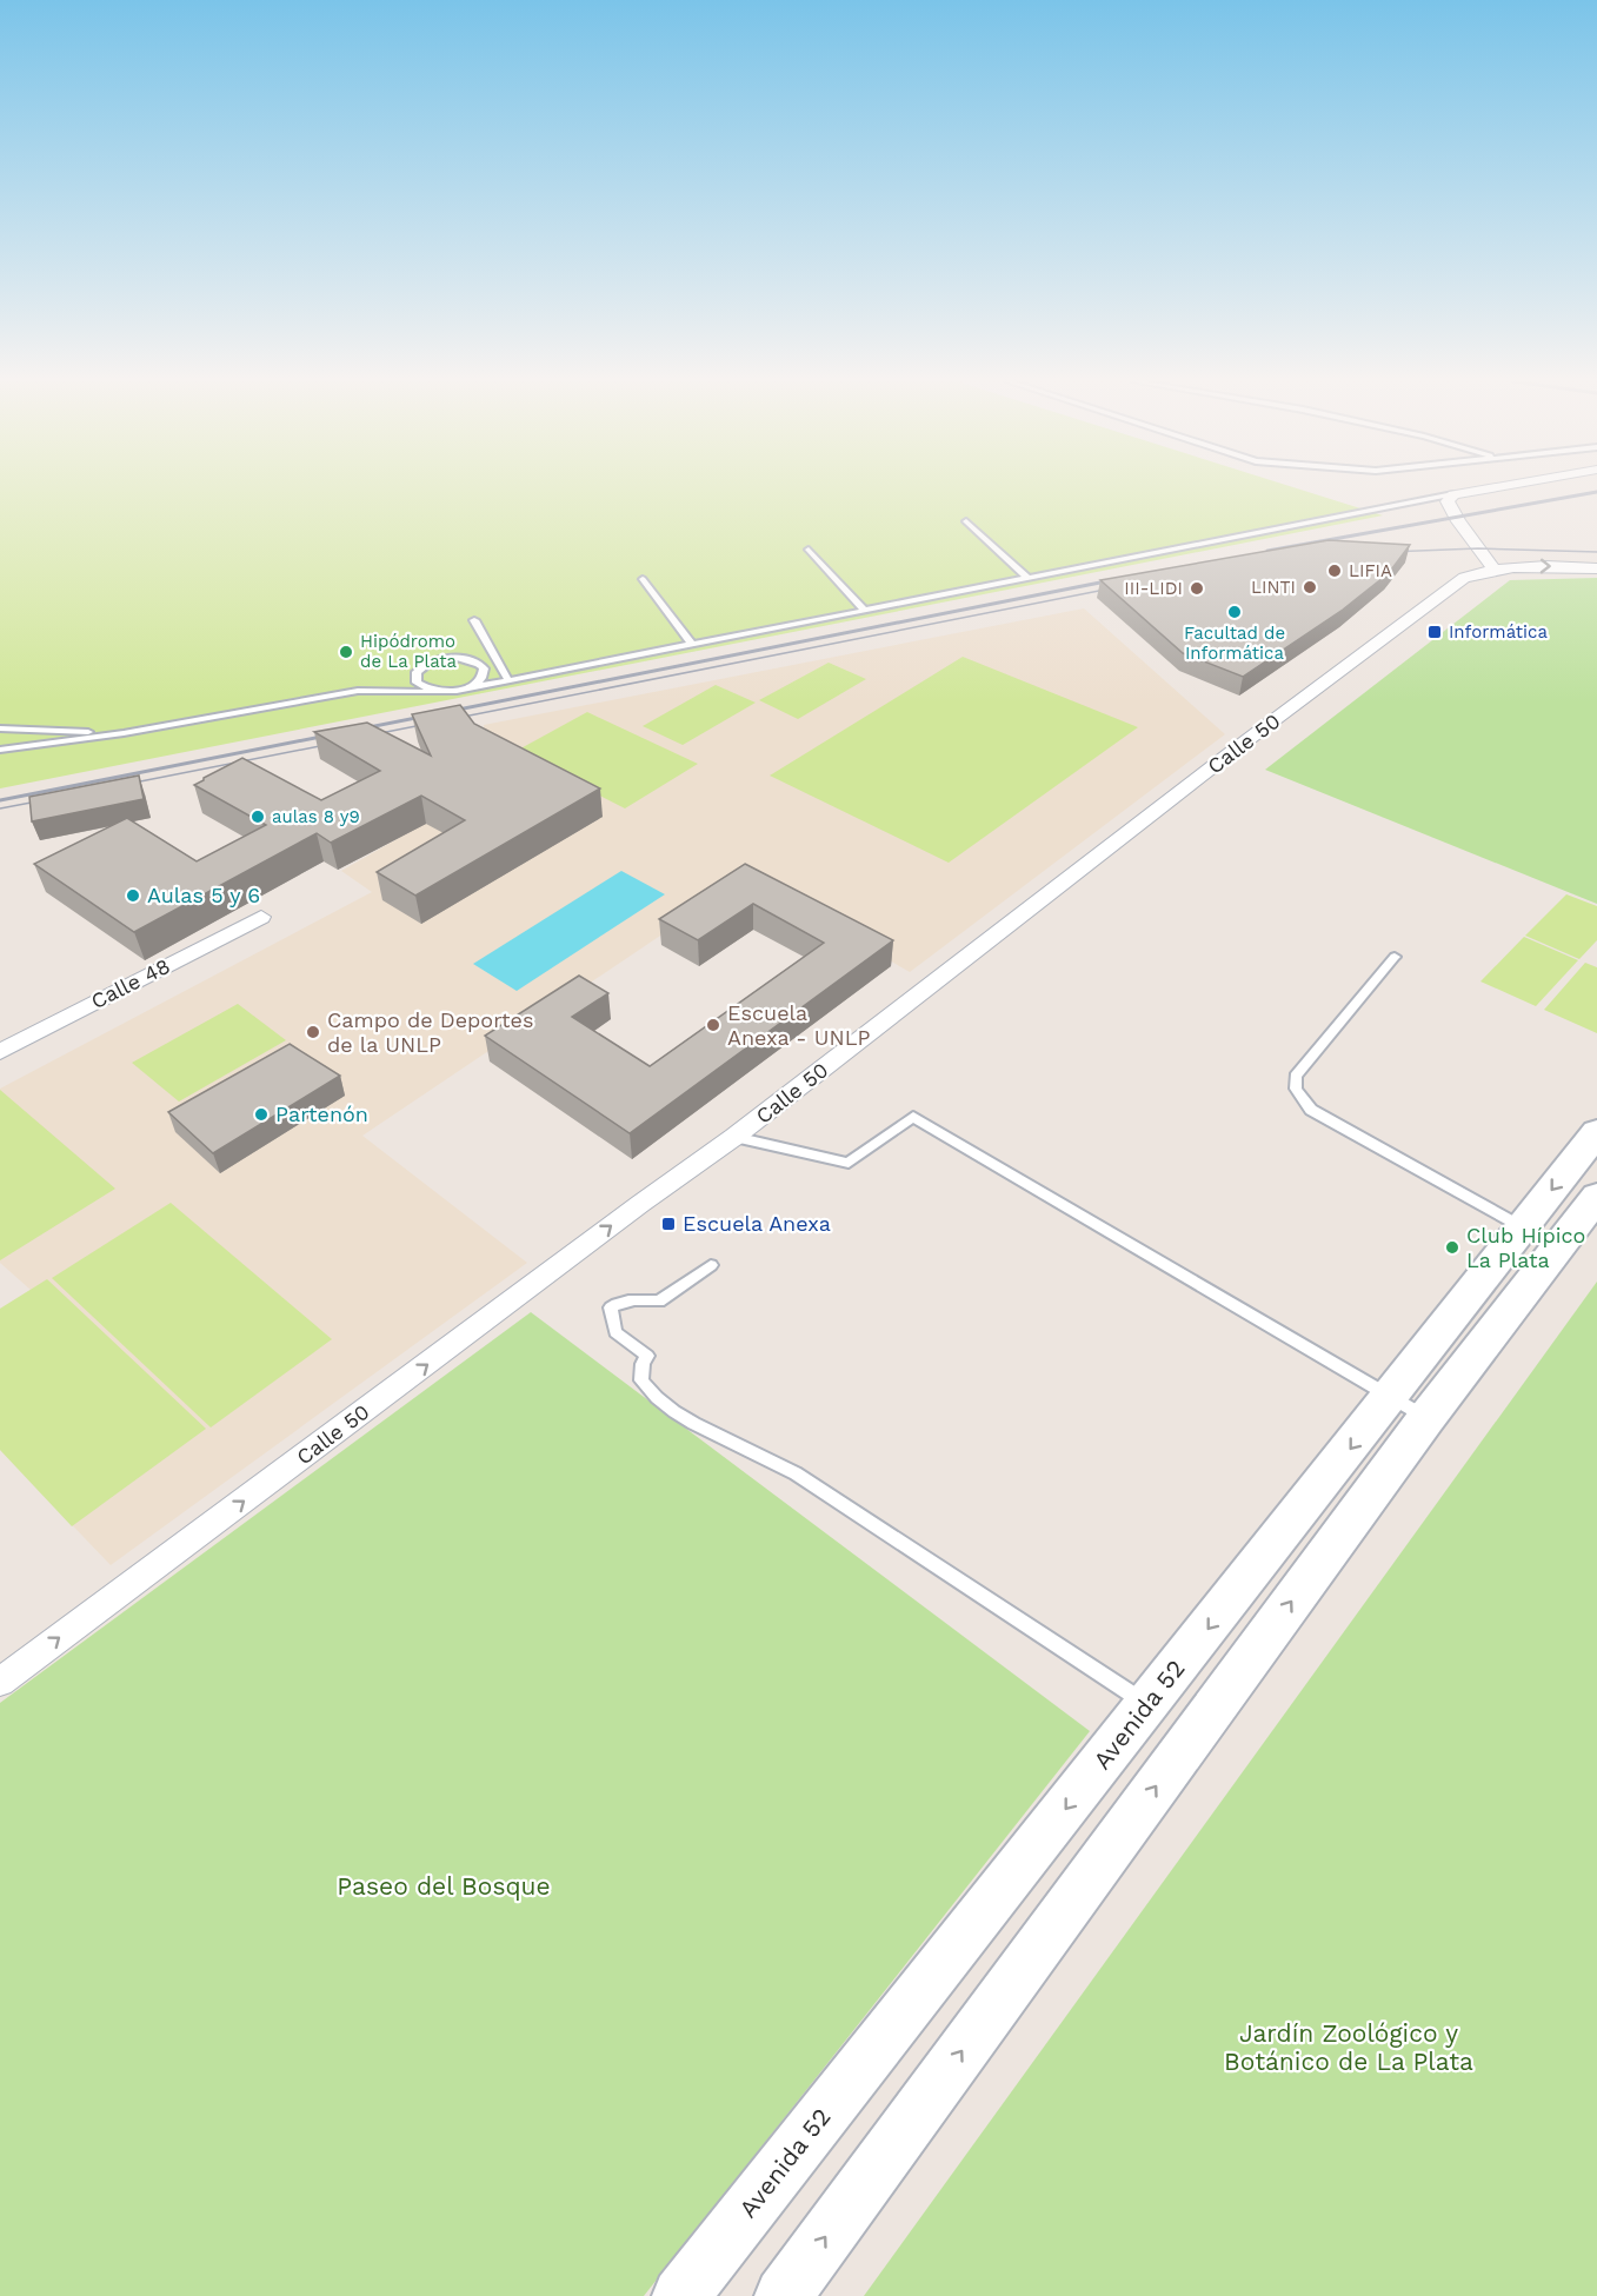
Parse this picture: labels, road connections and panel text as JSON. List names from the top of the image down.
{
  "streets": {
    "main road": ["Avenida 52"],
    "street": ["Calle 50", "Calle 48"]
  },
  "one_way": ["Calle 50"],
  "parks": ["Paseo del Bosque", "Jardín Zoológico y Botánico de La Plata"],
  "places": {
    "other": [
      "LIFIA",
      "LINTI",
      "III-LIDI",
      "Facultad de Informática",
      "Hipódromo de La Plata",
      "aulas 8 y9",
      "Aulas 5 y 6",
      "Escuela Anexa - UNLP",
      "Campo de Deportes de la UNLP",
      "Partenón",
      "Club Hípico La Plata"
    ],
    "transit": ["Informática", "Escuela Anexa"]
  }
}
